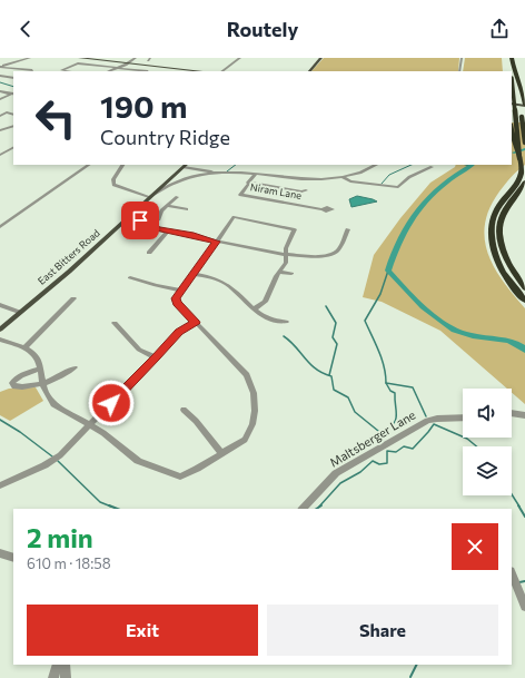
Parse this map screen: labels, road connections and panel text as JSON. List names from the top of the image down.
{
  "streets": {
    "main road": ["East Bitters Road"],
    "street": ["Niram Lane", "Maltsberger Lane"]
  },
  "page": {
    "header": "Routely",
    "turn": ["190 m", "Country Ridge"],
    "heading": ["2 min", "610 m · 18:58"],
    "buttons": ["Exit", "Share"]
  }
}
